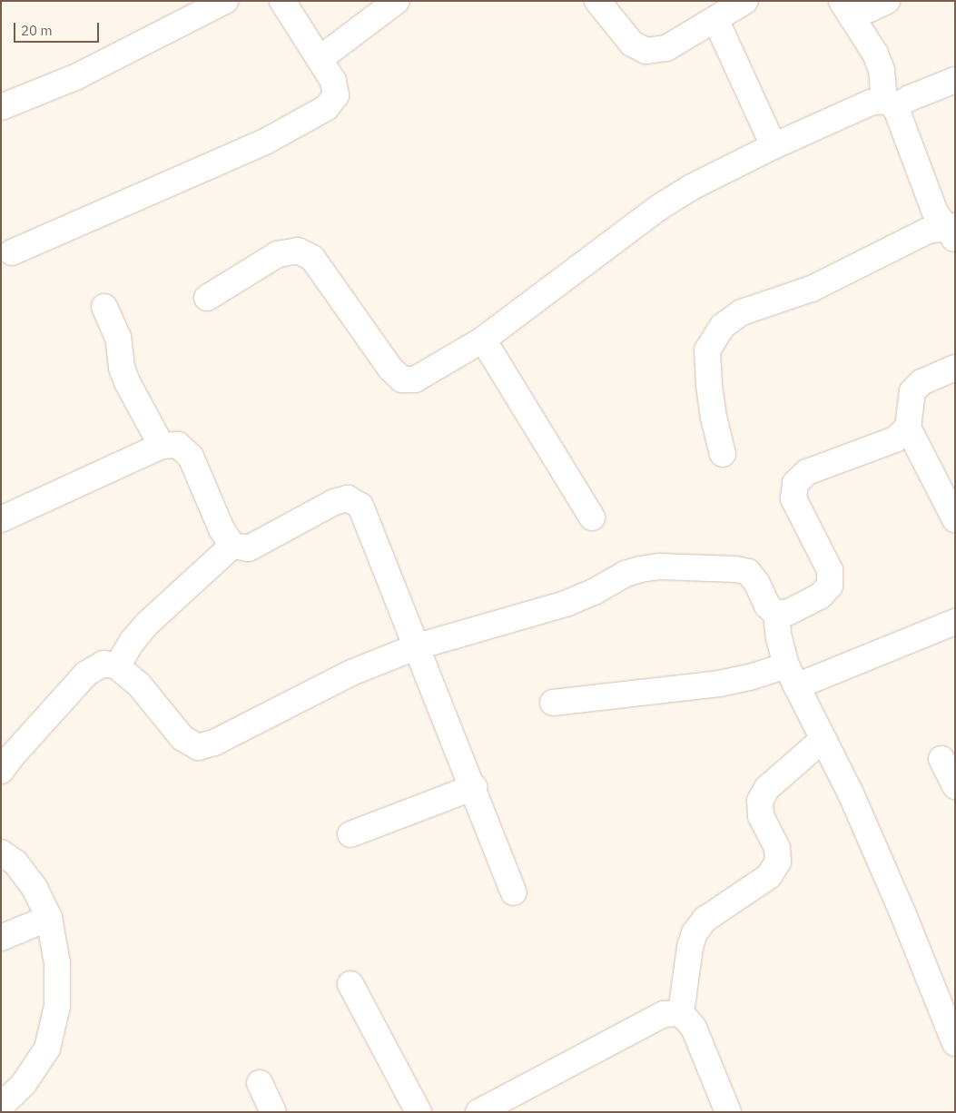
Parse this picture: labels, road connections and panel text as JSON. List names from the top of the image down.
{
  "scale_bar": "20 m"
}
